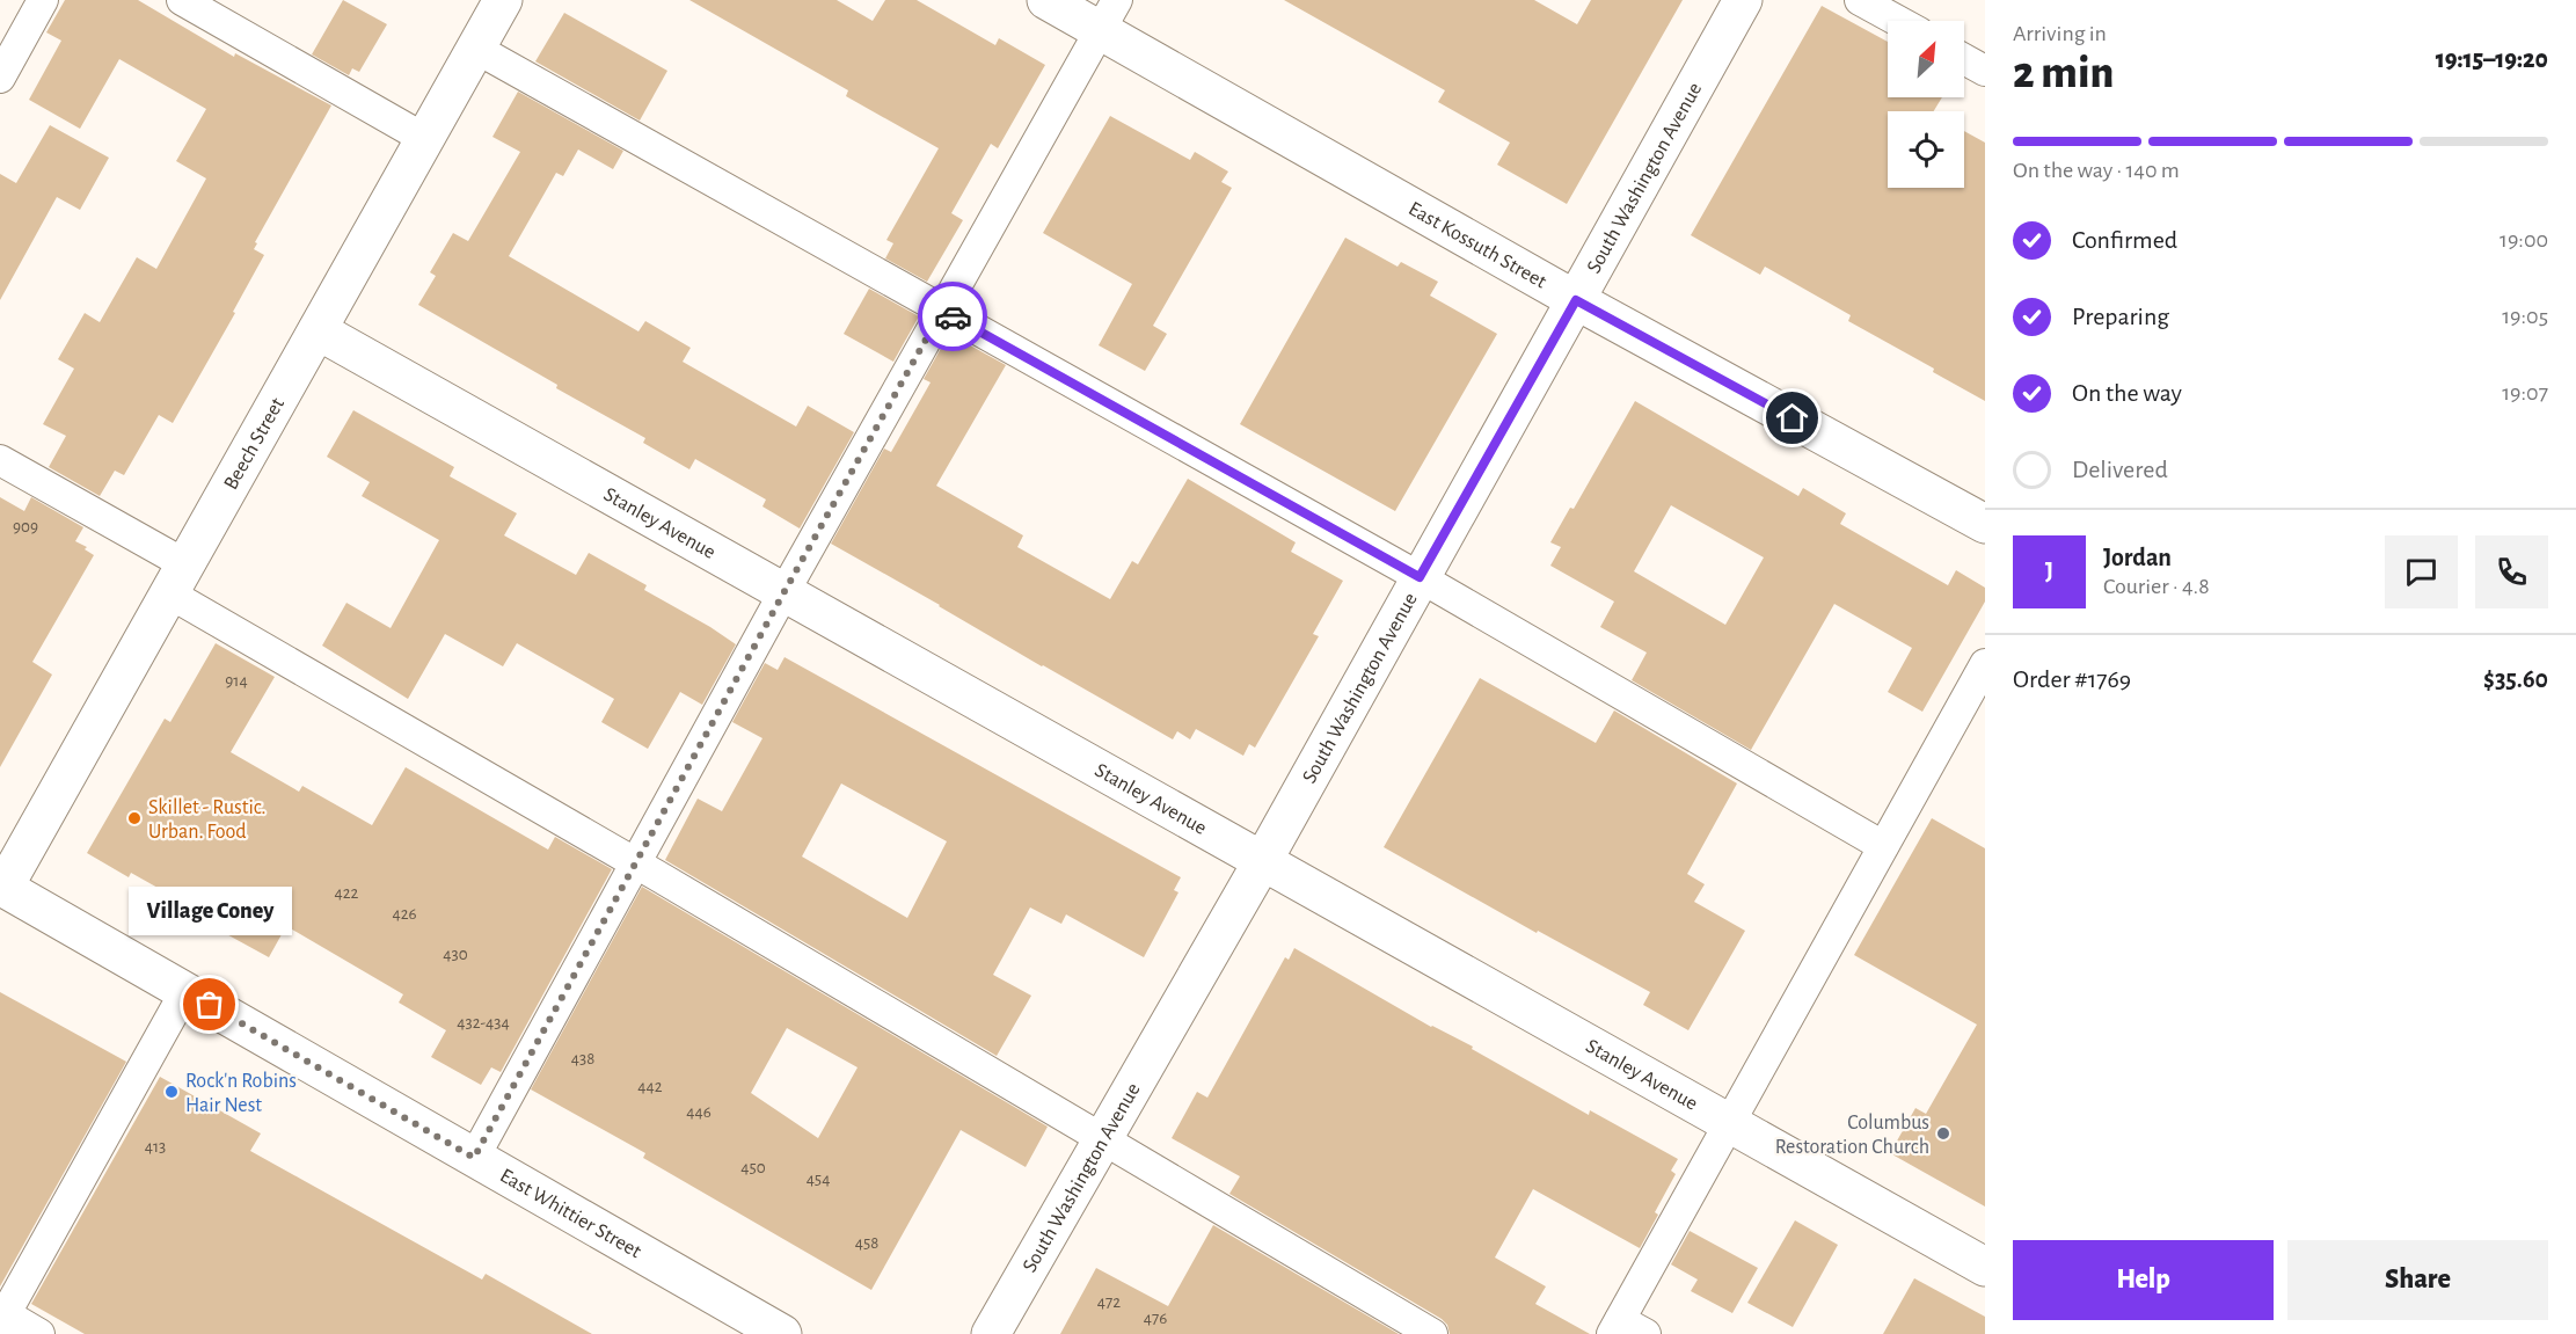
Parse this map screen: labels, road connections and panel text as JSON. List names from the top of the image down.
{
  "streets": {
    "street": [
      "South Washington Avenue",
      "East Kossuth Street",
      "Beech Street",
      "Stanley Avenue",
      "East Whittier Street"
    ]
  },
  "crossings": [
    ["South Washington Avenue", "East Kossuth Street"],
    ["South Washington Avenue", "Stanley Avenue"],
    ["Beech Street", "Stanley Avenue"],
    ["Beech Street", "East Whittier Street"]
  ],
  "places": [
    "Skillet - Rustic. Urban. Food",
    "Village Coney",
    "Rock'n Robins Hair Nest",
    "Columbus Restoration Church"
  ],
  "house_numbers": [
    "909",
    "914",
    "422",
    "426",
    "430",
    "432-434",
    "438",
    "442",
    "446",
    "413",
    "450",
    "454",
    "458",
    "472",
    "476"
  ],
  "north": "top right",
  "page": {
    "heading": ["2 min", "Arriving in", "19:15–19:20"],
    "panel": [
      "Jordan",
      "Courier · 4.8",
      "Order #1769",
      "$35.60"
    ],
    "bar": "On the way · 140 m",
    "list": [
      ["Confirmed", "19:00"],
      ["Preparing", "19:05"],
      ["On the way", "19:07"],
      "Delivered"
    ],
    "round": "J",
    "bubble": "Village Coney",
    "buttons": ["Help", "Share"]
  }
}
